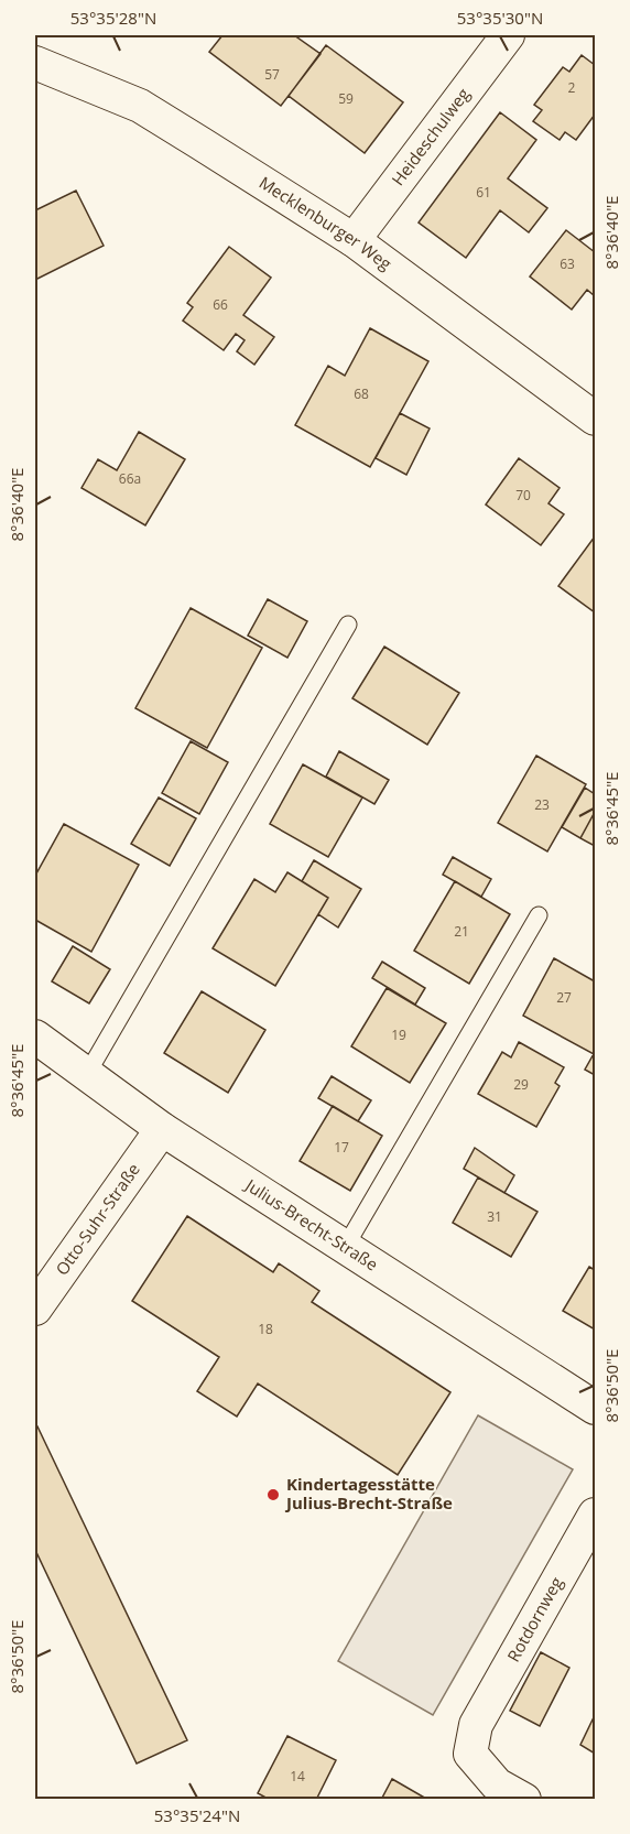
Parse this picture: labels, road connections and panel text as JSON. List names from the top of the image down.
{
  "streets": {
    "street": [
      "Heideschulweg",
      "Mecklenburger Weg",
      "Otto-Suhr-Straße",
      "Julius-Brecht-Straße",
      "Rotdornweg"
    ]
  },
  "crossings": [
    ["Heideschulweg", "Mecklenburger Weg"],
    ["Otto-Suhr-Straße", "Julius-Brecht-Straße"]
  ],
  "places": ["Kindertagesstätte Julius-Brecht-Straße"],
  "house_numbers": [
    "57",
    "2",
    "59",
    "61",
    "63",
    "66",
    "68",
    "66a",
    "70",
    "23",
    "21",
    "27",
    "19",
    "29",
    "17",
    "31",
    "18",
    "14"
  ],
  "coordinates": [
    "53°35'28\"N",
    "53°35'30\"N",
    "8°36'40\"E",
    "8°36'45\"E",
    "8°36'50\"E",
    "53°35'24\"N"
  ]
}
